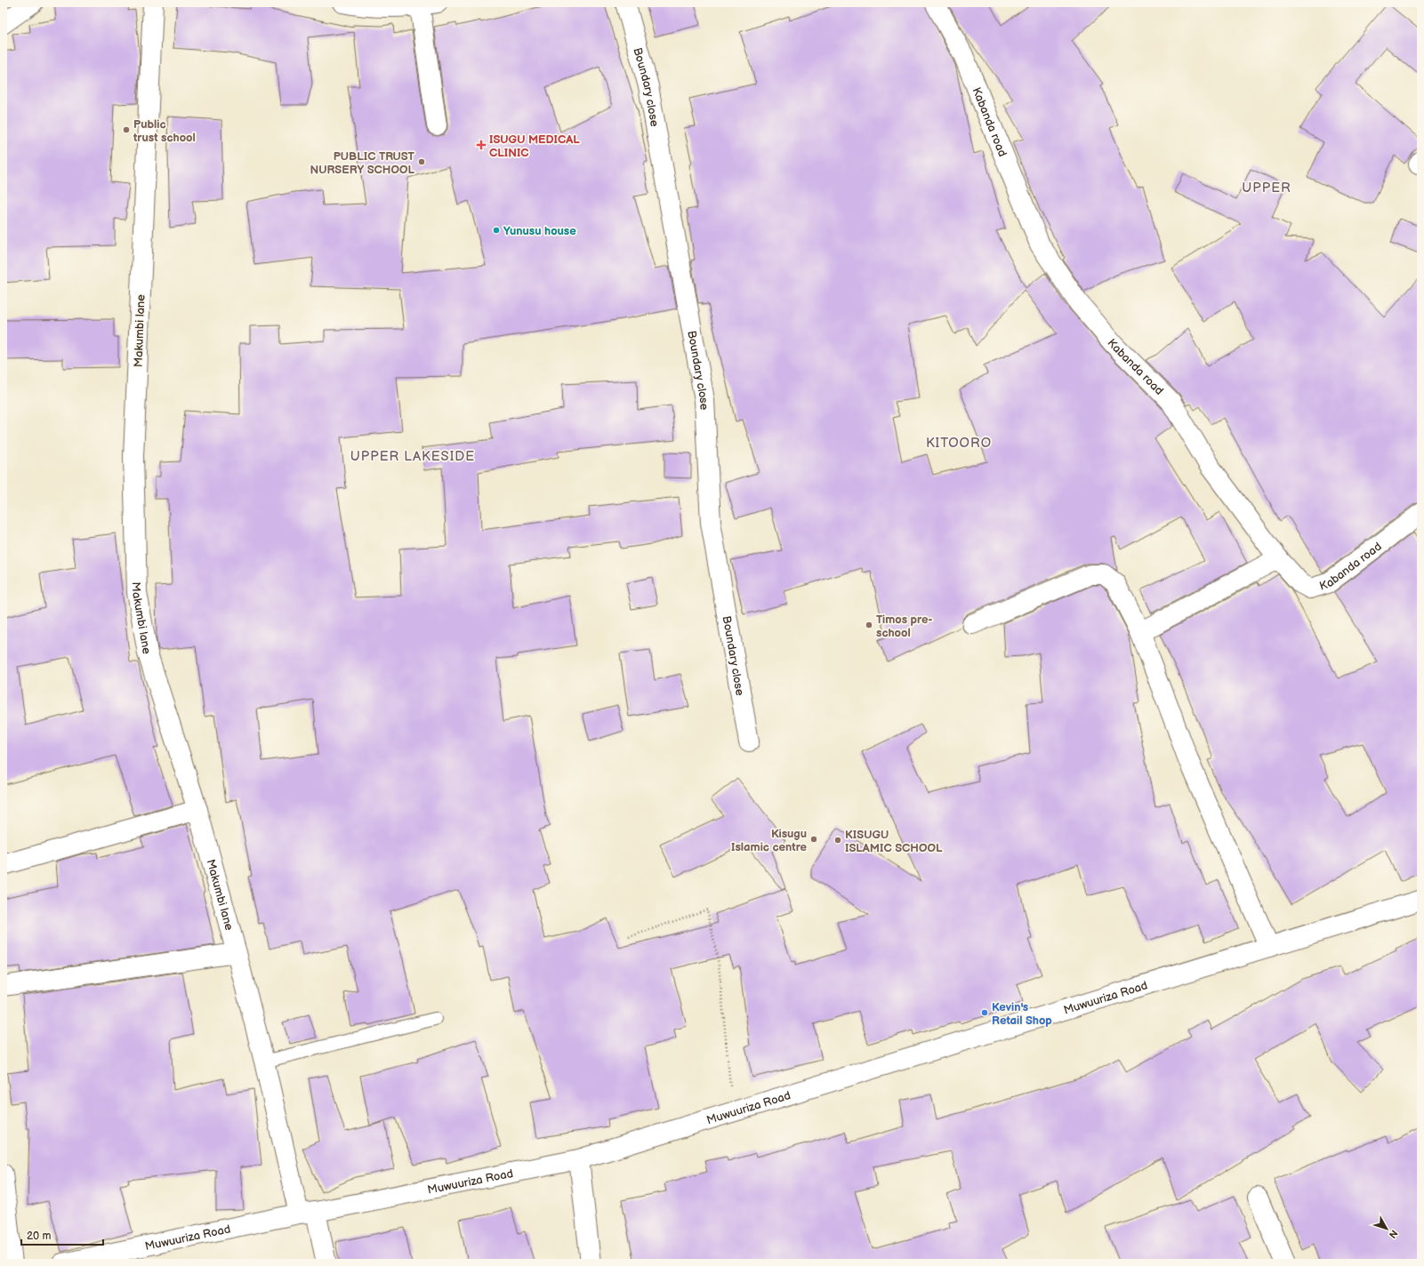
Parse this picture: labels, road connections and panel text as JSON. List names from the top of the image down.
{
  "streets": {
    "street": [
      "Boundary close",
      "Kabanda road",
      "Makumbi lane",
      "Muwuuriza Road"
    ]
  },
  "crossings": [
    ["Makumbi lane", "Muwuuriza Road"]
  ],
  "districts": ["UPPER", "KITOORO", "UPPER LAKESIDE"],
  "places": {
    "other": [
      "Public trust school",
      "PUBLIC TRUST NURSERY SCHOOL",
      "Yunusu house",
      "Timos pre- school",
      "Kisugu Islamic centre",
      "KISUGU ISLAMIC SCHOOL",
      "Kevin's Retail Shop"
    ],
    "health": ["ISUGU MEDICAL CLINIC"]
  },
  "scale_bar": "20 m",
  "north": "bottom right"
}
